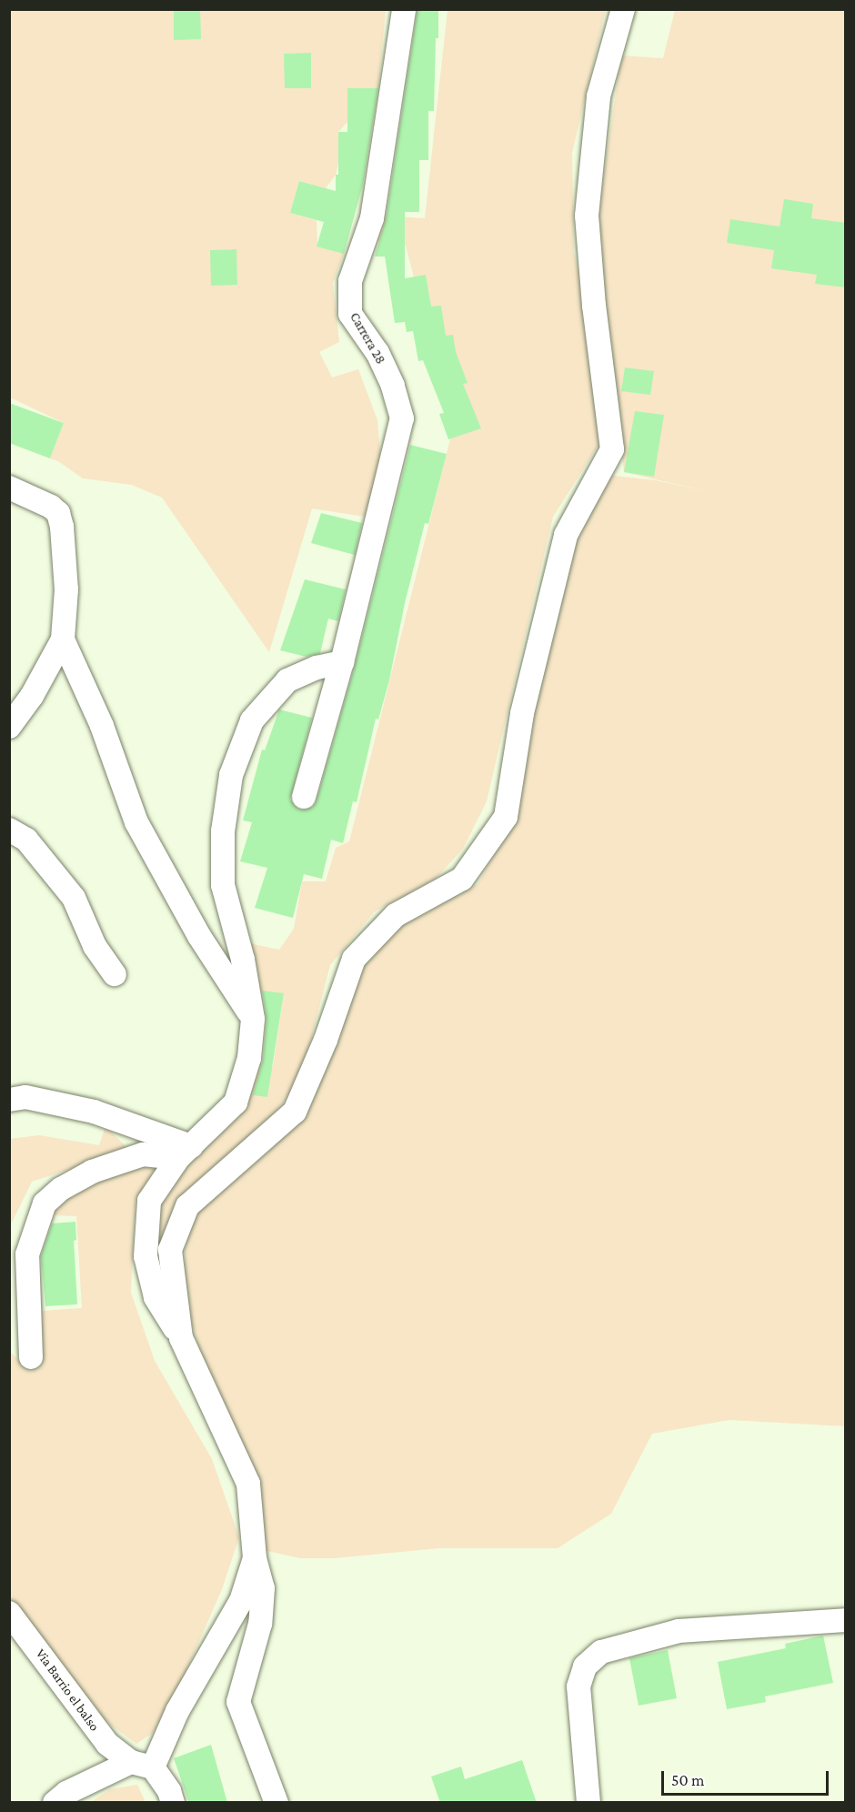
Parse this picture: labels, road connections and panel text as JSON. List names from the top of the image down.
{
  "streets": {
    "street": ["Carrera 28", "Via Barrio el balso"]
  },
  "scale_bar": "50 m"
}
